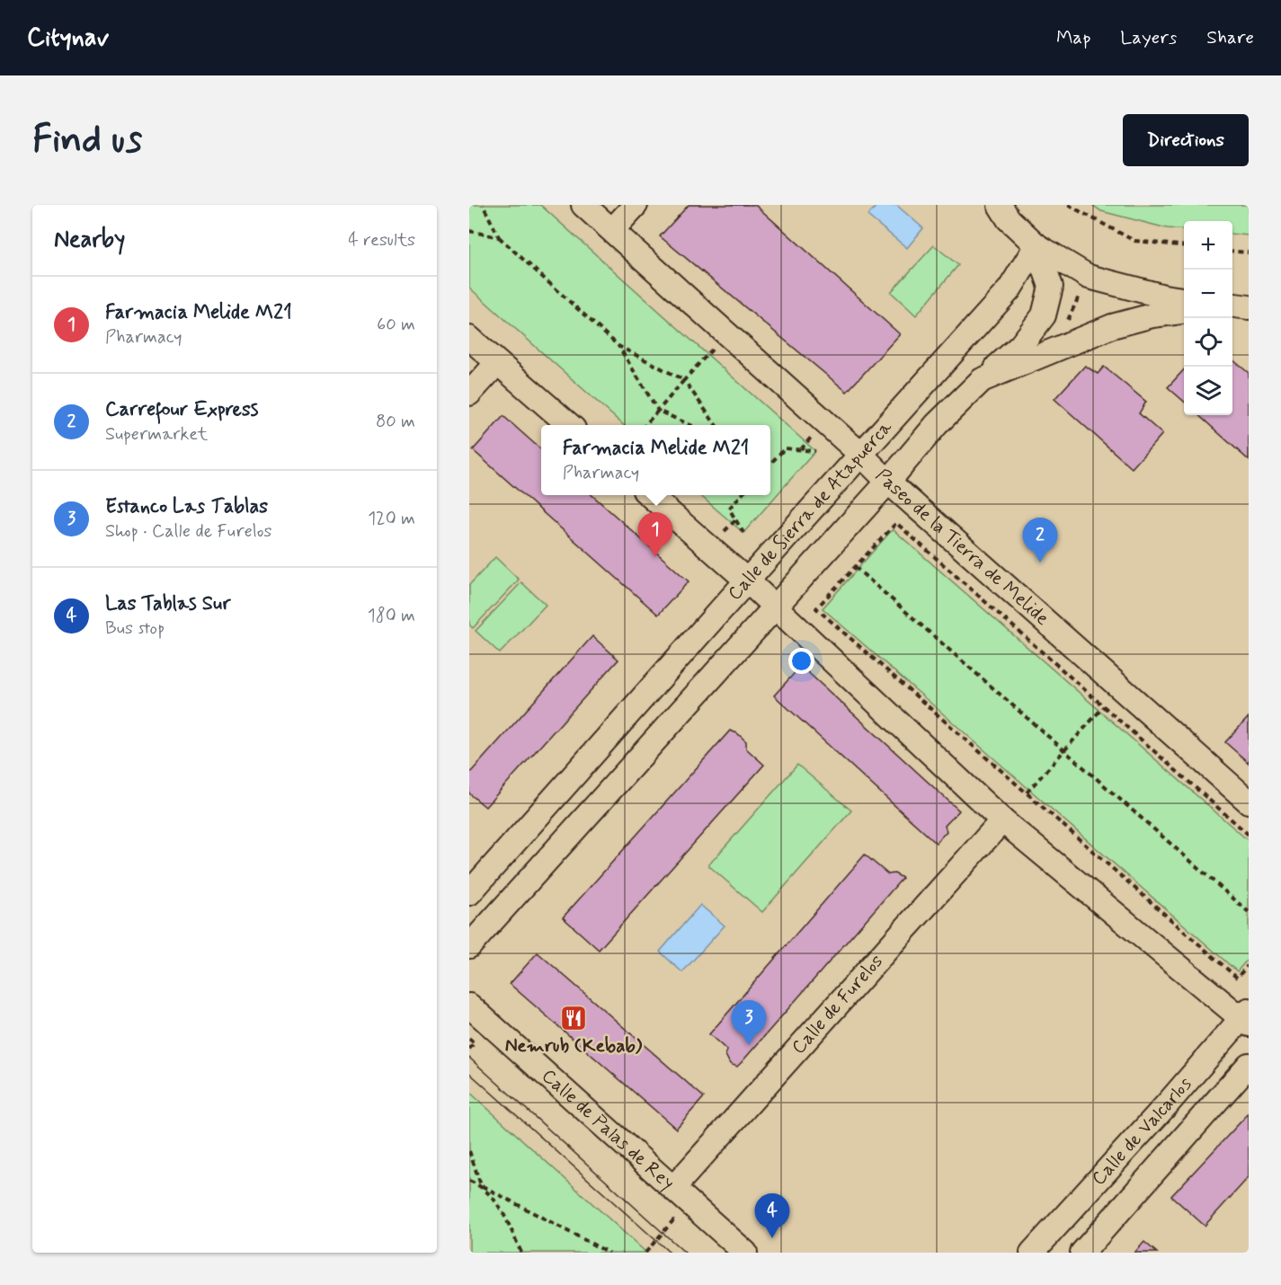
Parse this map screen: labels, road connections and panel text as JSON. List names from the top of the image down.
{
  "streets": {
    "street": [
      "Calle de Sierra de Atapuerca",
      "Paseo de la Tierra de Melide",
      "Calle de Furelos",
      "Calle de Palas de Rey",
      "Calle de Valcarlos"
    ]
  },
  "crossings": [
    ["Calle de Sierra de Atapuerca", "Paseo de la Tierra de Melide"],
    ["Calle de Furelos", "Calle de Palas de Rey"]
  ],
  "places": {
    "restaurant": ["Nemrub (Kebab)"]
  },
  "page": {
    "header": "Citynav",
    "nav": ["Map", "Layers", "Share"],
    "buttons": "Directions",
    "title": "Find us",
    "heading": ["Nearby", "4 results"],
    "map_buttons": ["+", "−"],
    "list": [
      {
        "mark": "1",
        "name": "Farmacia Melide M21",
        "note": "Pharmacy",
        "value": "60 m"
      },
      {
        "mark": "2",
        "name": "Carrefour Express",
        "note": "Supermarket",
        "value": "80 m"
      },
      {
        "mark": "3",
        "name": "Estanco Las Tablas",
        "note": "Shop · Calle de Furelos",
        "value": "120 m"
      },
      {
        "mark": "4",
        "name": "Las Tablas Sur",
        "note": "Bus stop",
        "value": "180 m"
      }
    ],
    "popup": ["Farmacia Melide M21", "Pharmacy"],
    "pins": [
      "1",
      "2",
      "3",
      "4"
    ]
  }
}
